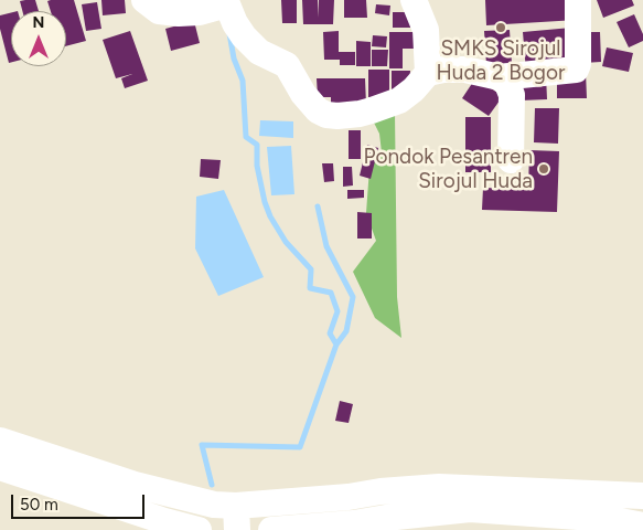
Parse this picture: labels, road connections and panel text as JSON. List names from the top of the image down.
{
  "places": ["SMKS Sirojul Huda 2 Bogor", "Pondok Pesantren Sirojul Huda"],
  "scale_bar": "50 m",
  "north": "top"
}
